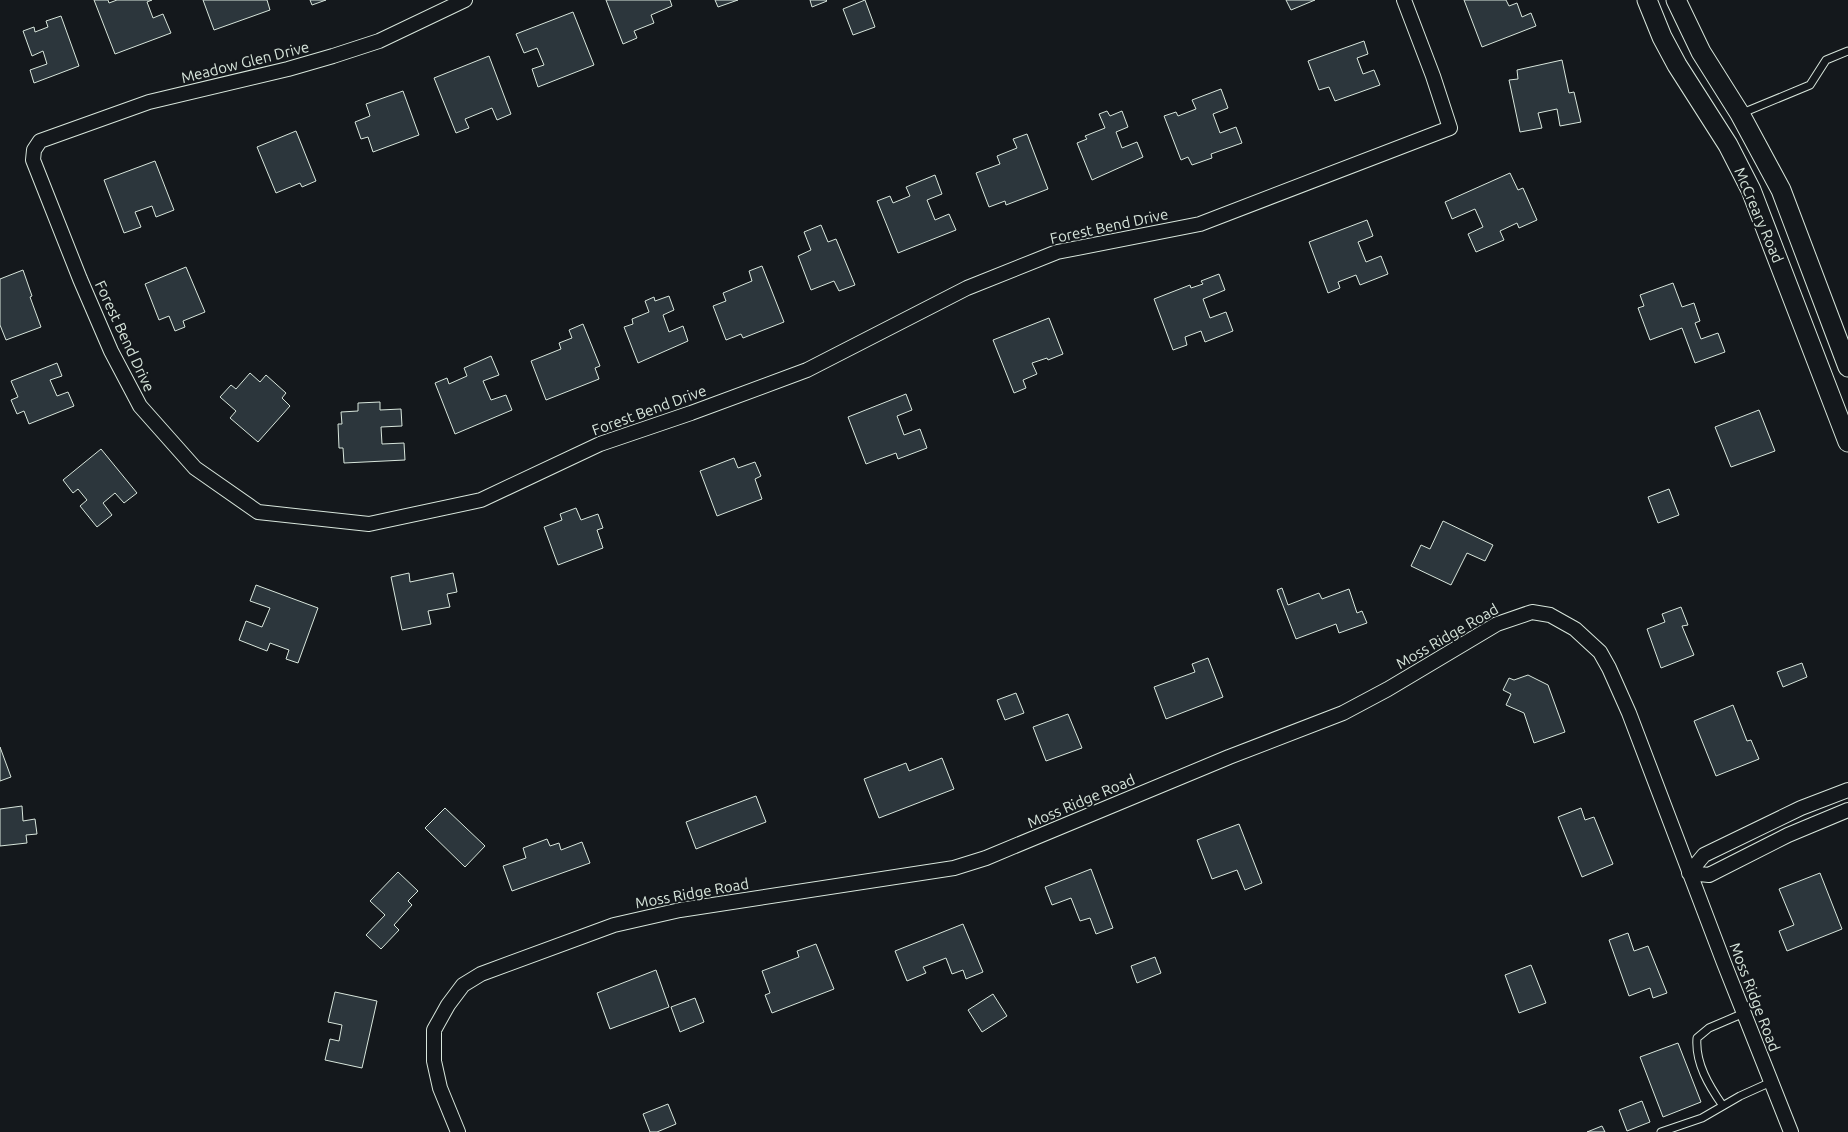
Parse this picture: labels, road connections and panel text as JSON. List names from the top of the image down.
{
  "streets": {
    "main road": ["McCreary Road"],
    "street": ["Meadow Glen Drive", "Forest Bend Drive", "Moss Ridge Road"]
  },
  "crossings": [
    ["Meadow Glen Drive", "Forest Bend Drive"]
  ]
}
